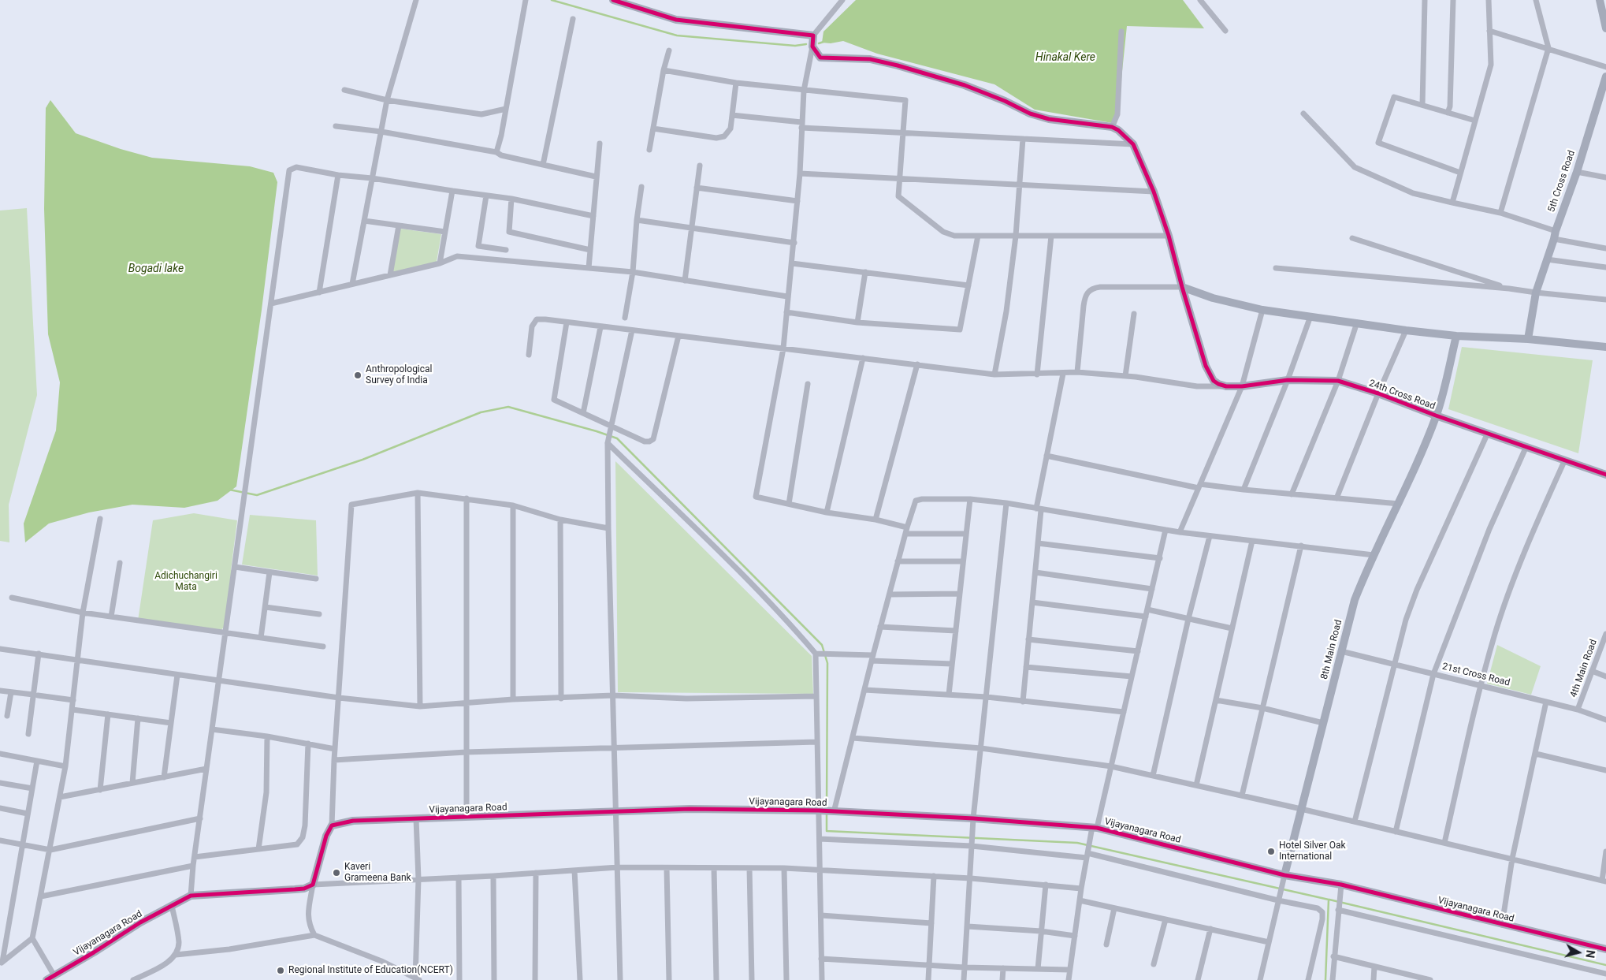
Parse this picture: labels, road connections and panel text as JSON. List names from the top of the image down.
{
  "streets": {
    "street": [
      "5th Cross Road",
      "24th Cross Road",
      "8th Main Road",
      "4th Main Road",
      "21st Cross Road",
      "Vijayanagara Road"
    ]
  },
  "crossings": [
    ["24th Cross Road", "8th Main Road"],
    ["8th Main Road", "21st Cross Road"],
    ["8th Main Road", "Vijayanagara Road"],
    ["4th Main Road", "21st Cross Road"]
  ],
  "water": ["Hinakal Kere", "Bogadi lake"],
  "parks": ["Adichuchangiri Mata"],
  "places": [
    "Anthropological Survey of India",
    "Hotel Silver Oak International",
    "Kaveri Grameena Bank",
    "Regional Institute of Education(NCERT)"
  ],
  "north": "right"
}
